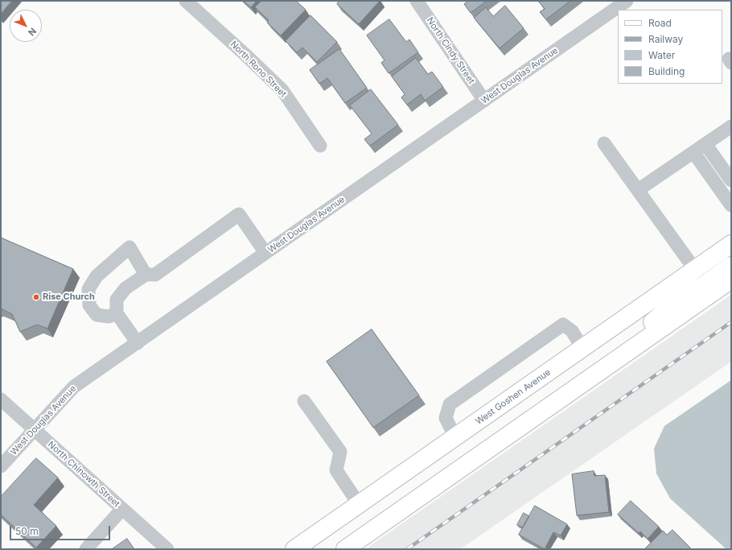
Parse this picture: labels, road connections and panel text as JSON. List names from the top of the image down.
{
  "streets": {
    "main road": ["West Goshen Avenue"],
    "street": [
      "North Cindy Street",
      "North Rono Street",
      "West Douglas Avenue",
      "North Chinowth Street"
    ]
  },
  "crossings": [
    ["North Cindy Street", "West Douglas Avenue"],
    ["West Douglas Avenue", "North Chinowth Street"]
  ],
  "places": ["Rise Church"],
  "legend": [
    "Road",
    "Railway",
    "Water",
    "Building"
  ],
  "scale_bar": "50 m",
  "north": "bottom right"
}
